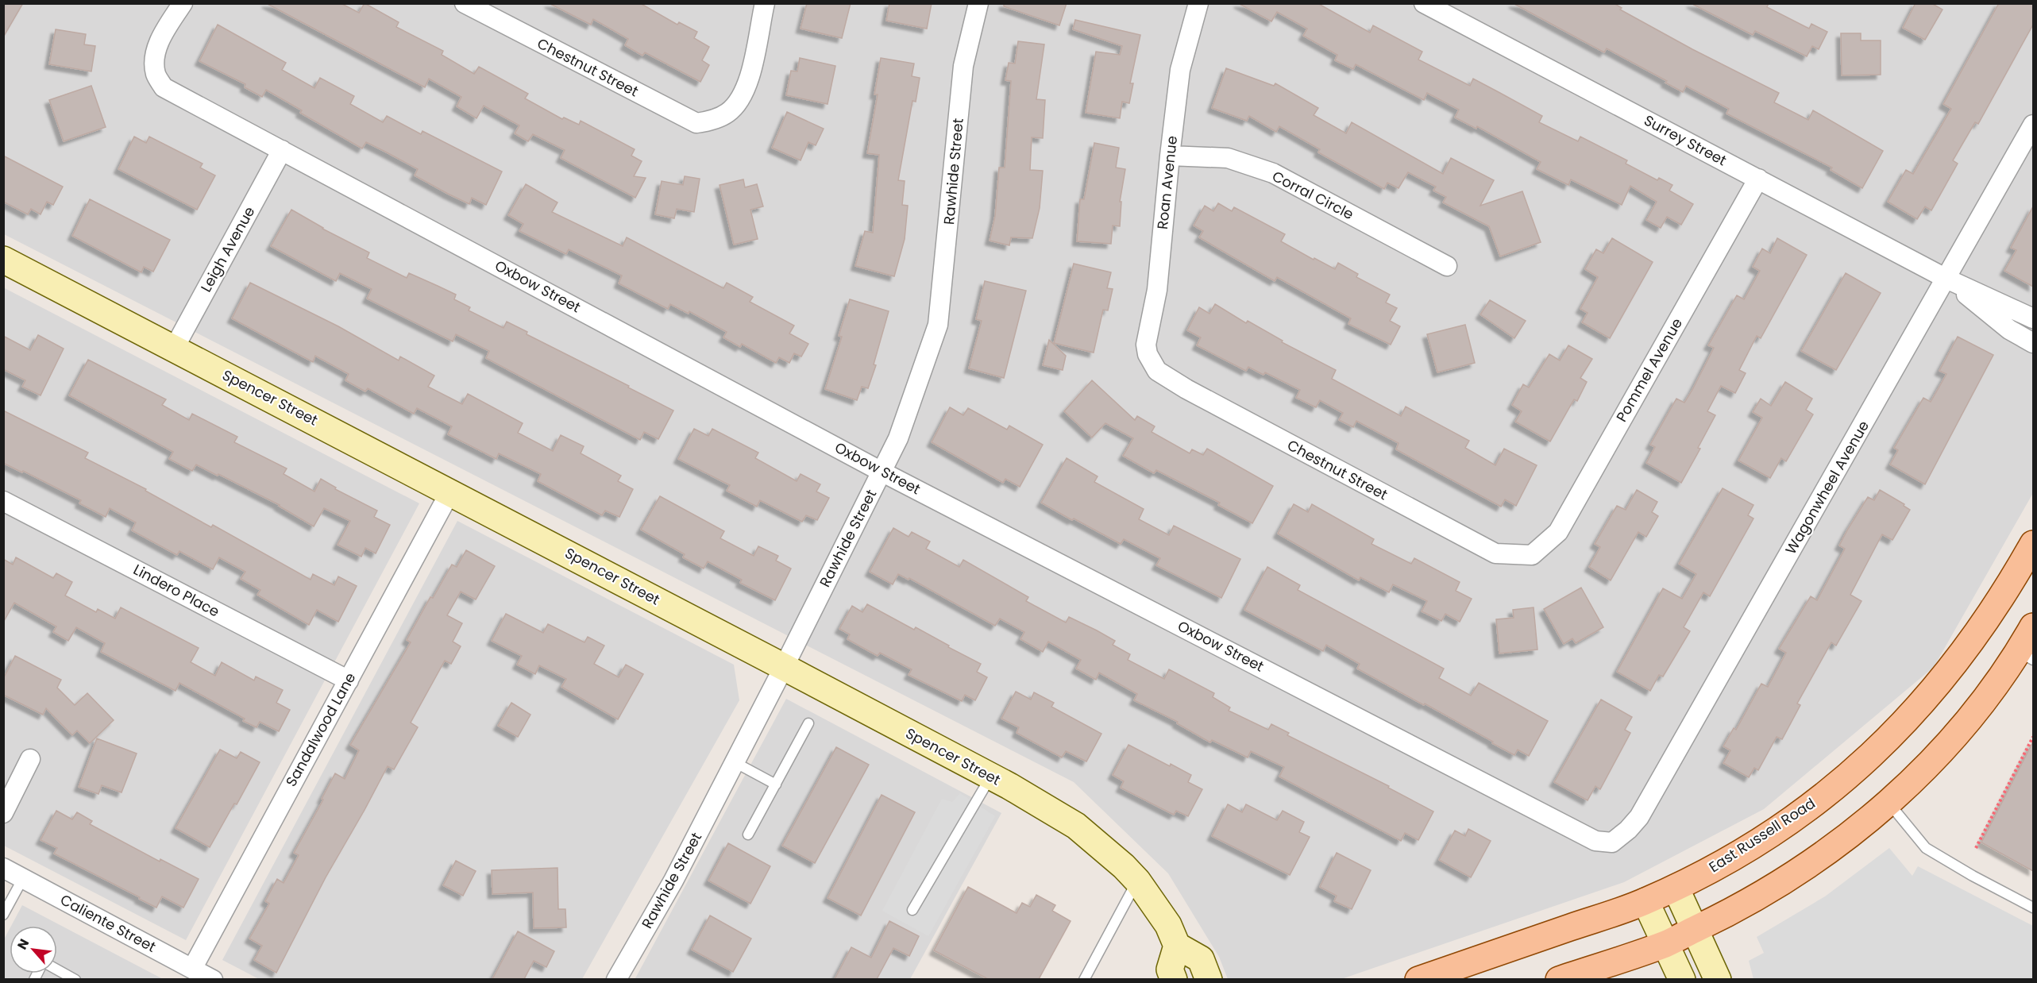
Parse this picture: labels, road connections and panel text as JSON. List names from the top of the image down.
{
  "streets": {
    "main road": ["East Russell Road"],
    "street": [
      "Chestnut Street",
      "Surrey Street",
      "Rawhide Street",
      "Roan Avenue",
      "Corral Circle",
      "Leigh Avenue",
      "Oxbow Street",
      "Pommel Avenue",
      "Spencer Street",
      "Wagonwheel Avenue",
      "Lindero Place",
      "Sandalwood Lane",
      "Caliente Street"
    ]
  },
  "crossings": [
    ["Chestnut Street", "Roan Avenue"],
    ["Chestnut Street", "Pommel Avenue"],
    ["Surrey Street", "Pommel Avenue"],
    ["Surrey Street", "Wagonwheel Avenue"],
    ["Rawhide Street", "Oxbow Street"],
    ["Rawhide Street", "Spencer Street"],
    ["Roan Avenue", "Corral Circle"],
    ["Leigh Avenue", "Oxbow Street"],
    ["Leigh Avenue", "Spencer Street"],
    ["Oxbow Street", "Wagonwheel Avenue"],
    ["Spencer Street", "Sandalwood Lane"],
    ["Lindero Place", "Sandalwood Lane"],
    ["Sandalwood Lane", "Caliente Street"]
  ],
  "north": "top left"
}
